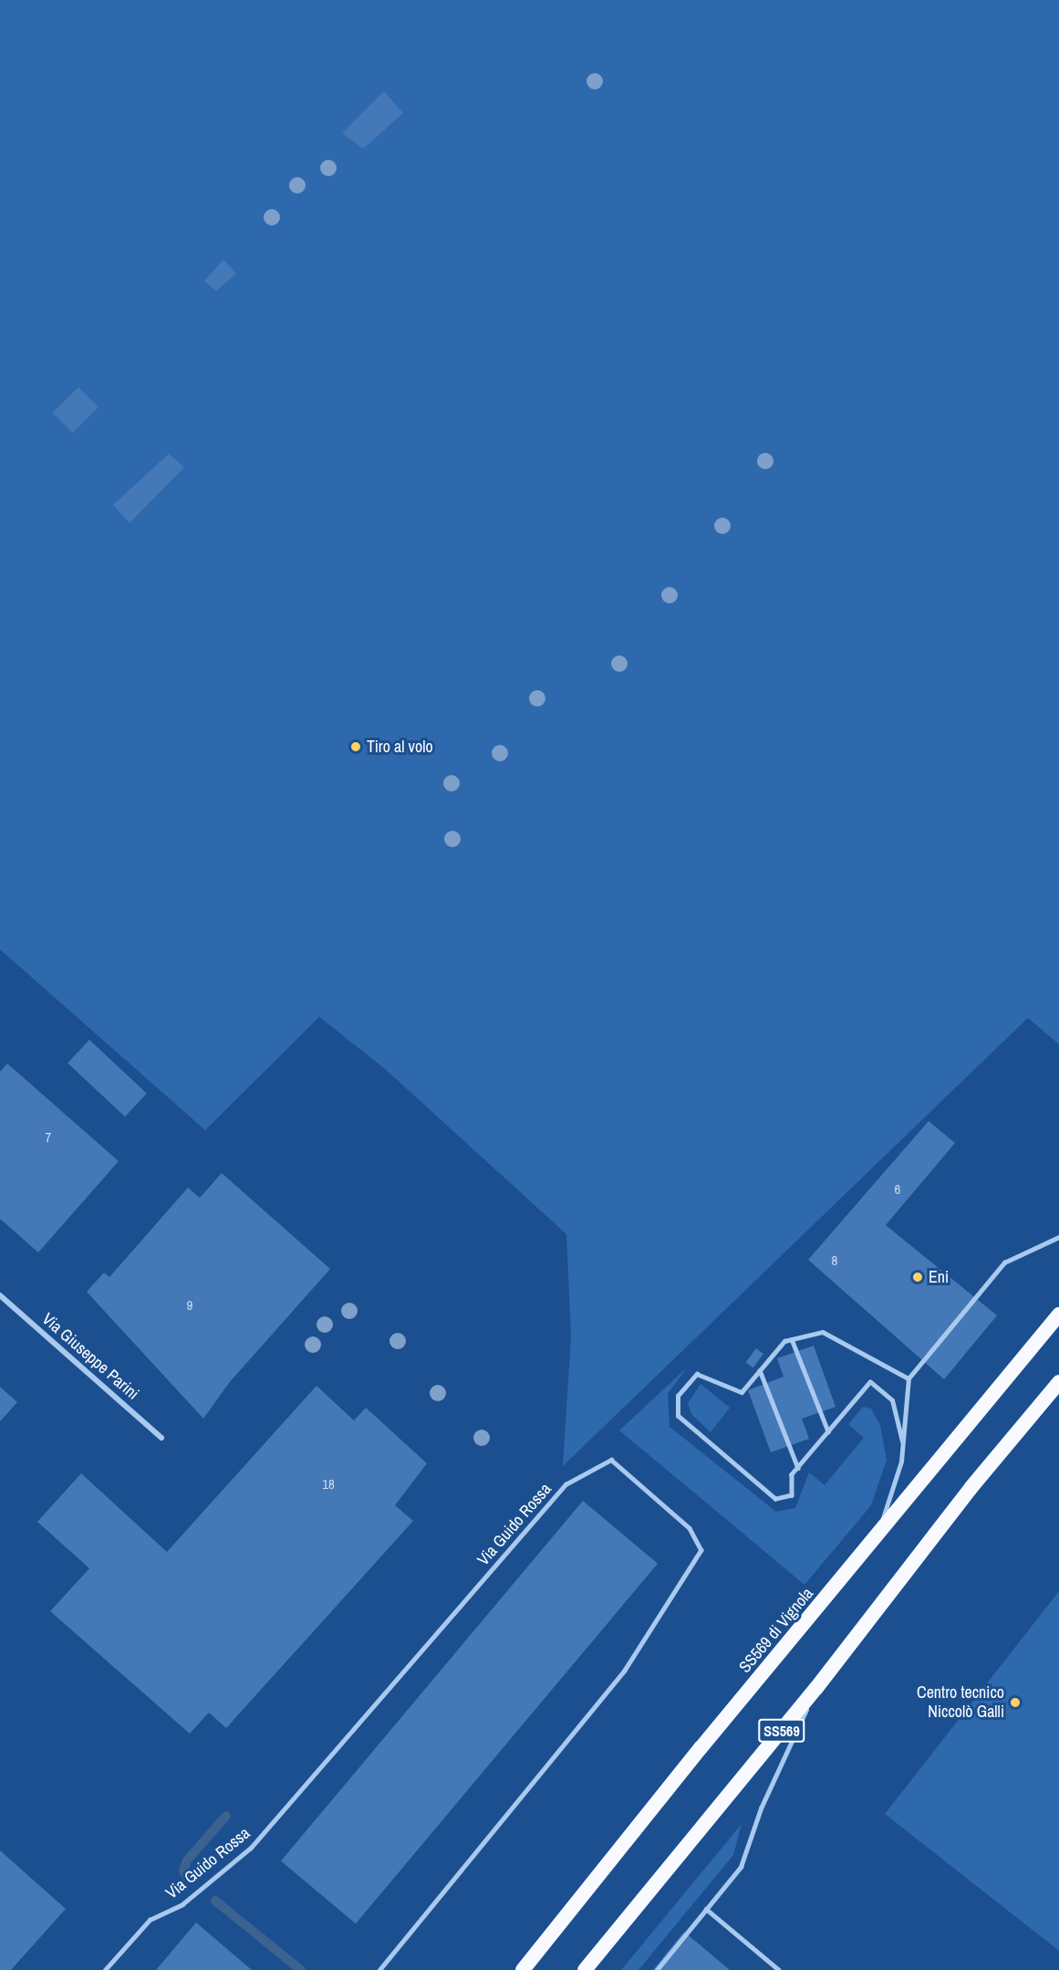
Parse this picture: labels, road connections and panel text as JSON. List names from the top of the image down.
{
  "streets": {
    "highway": ["SS569 di Vignola", "SS569"],
    "street": ["Via Giuseppe Parini"],
    "lane": ["Via Guido Rossa"]
  },
  "places": ["Tiro al volo", "Eni", "Centro tecnico Niccolò Galli"],
  "house_numbers": [
    "7",
    "6",
    "8",
    "9",
    "18"
  ]
}
